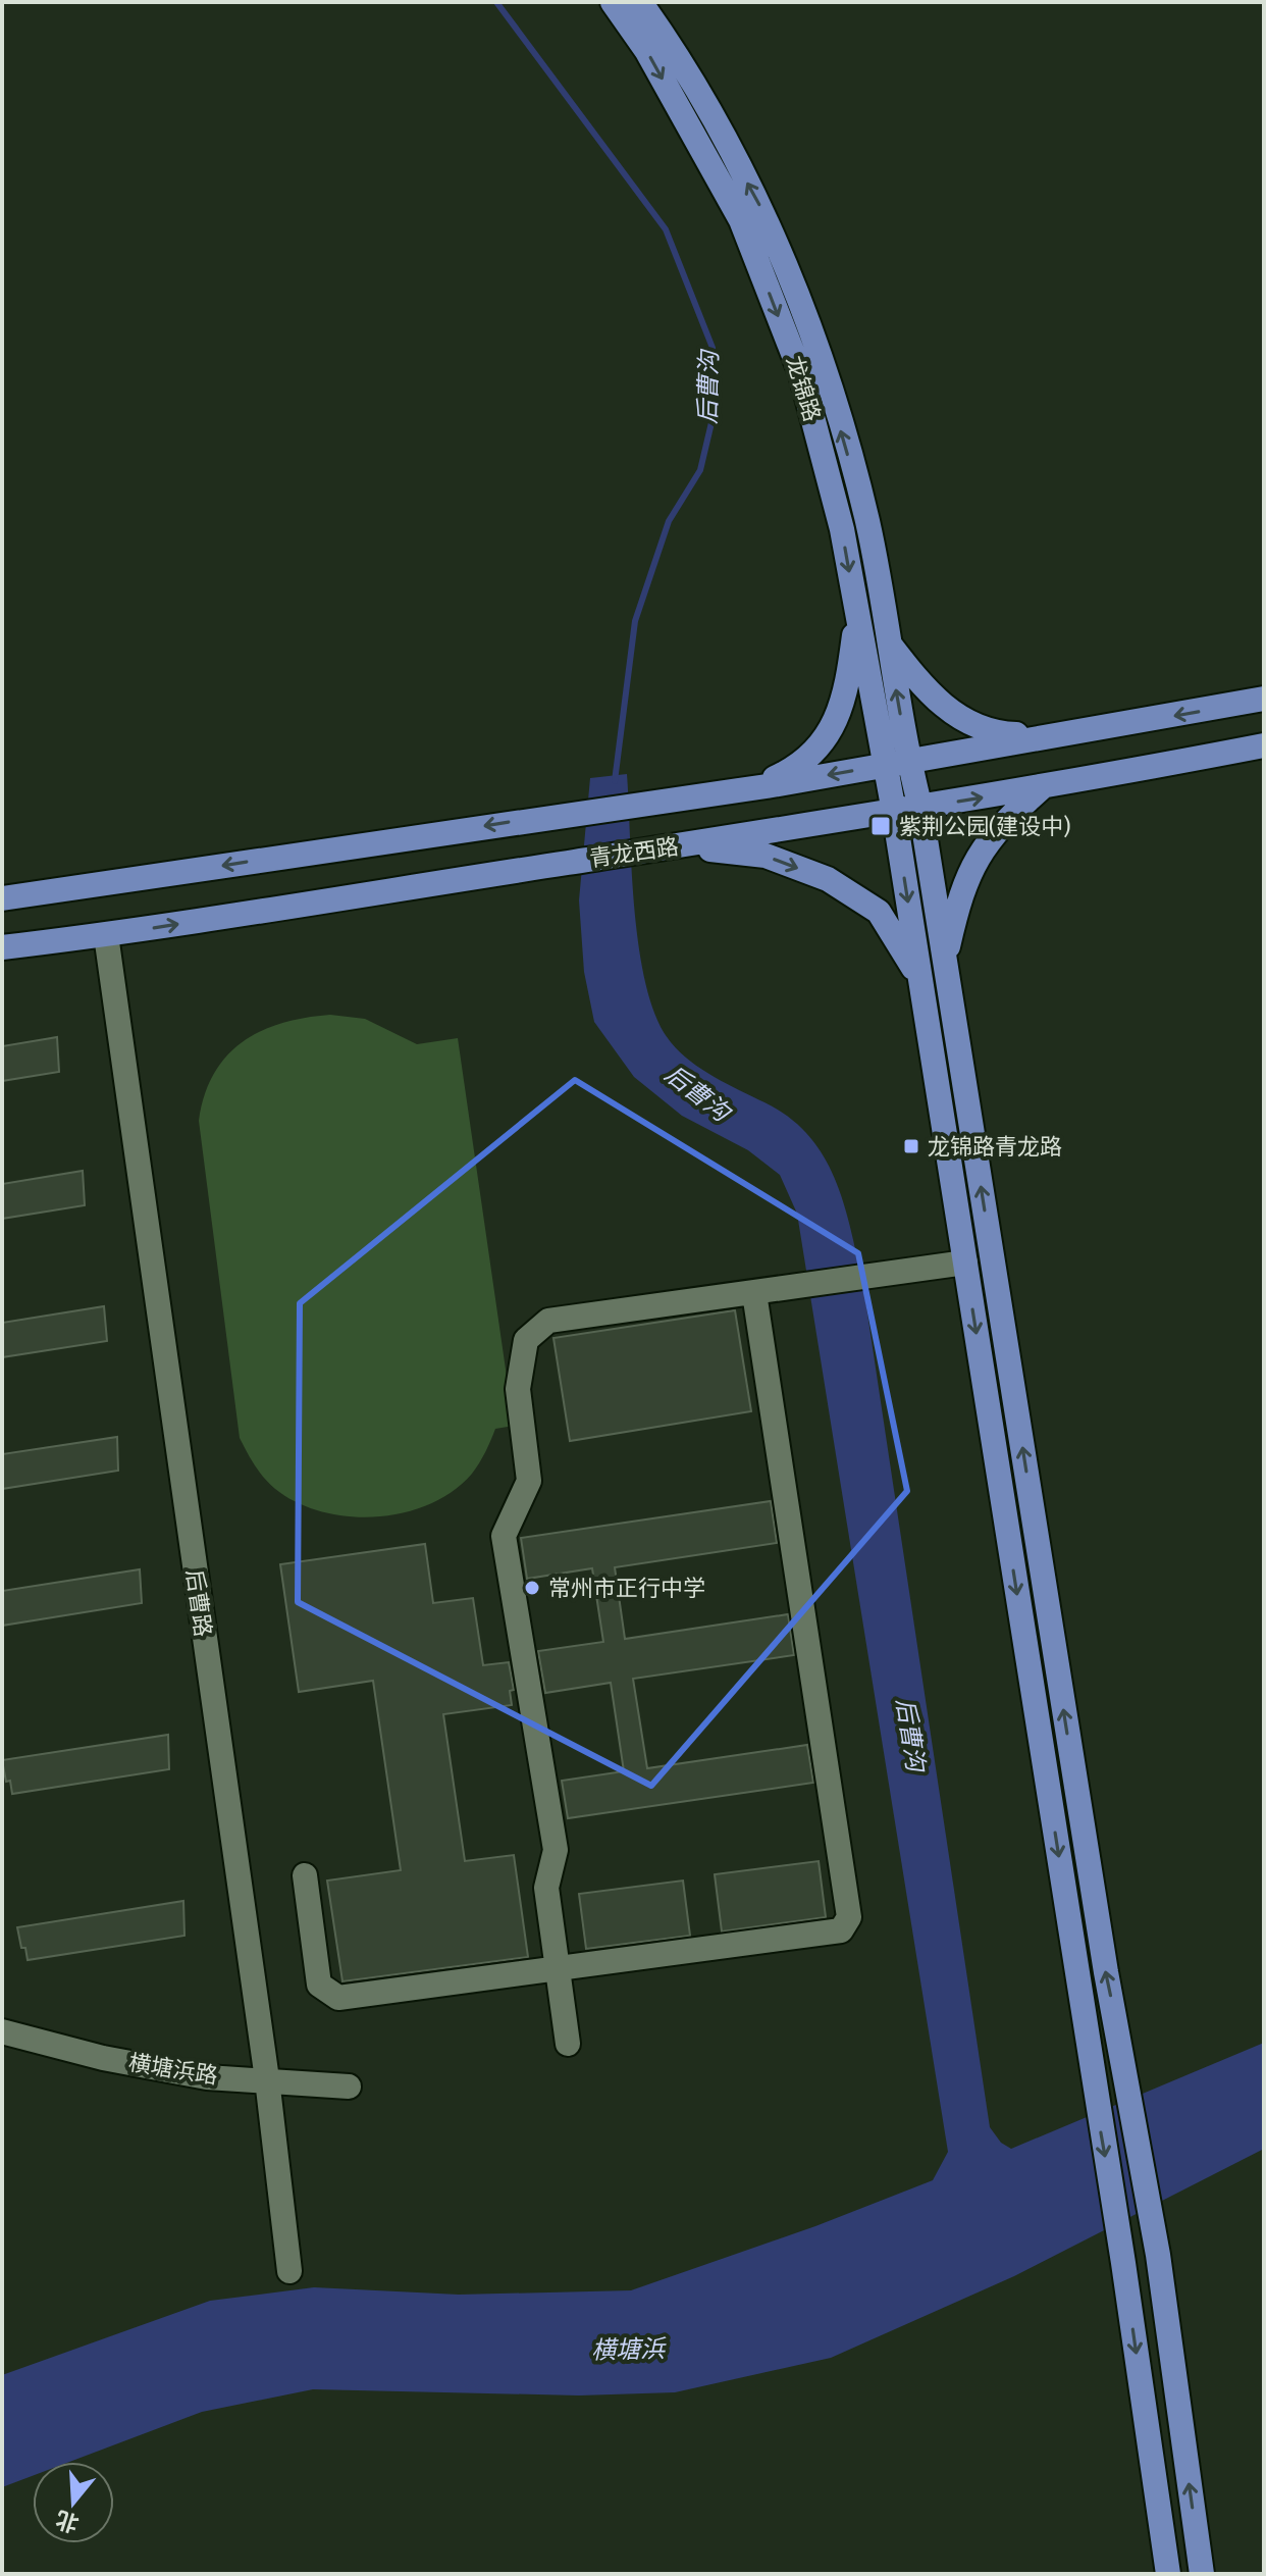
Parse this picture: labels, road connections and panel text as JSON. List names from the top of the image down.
{
  "streets": {
    "main road": ["龙锦路", "青龙西路"],
    "street": ["后曹路", "横塘浜路"]
  },
  "crossings": [
    ["龙锦路", "青龙西路"],
    ["青龙西路", "后曹路"],
    ["后曹路", "横塘浜路"]
  ],
  "water": ["后曹沟", "横塘浜"],
  "places": {
    "transit": ["紫荆公园(建设中)", "龙锦路青龙路"],
    "other": ["常州市正行中学"]
  },
  "north": "bottom"
}
